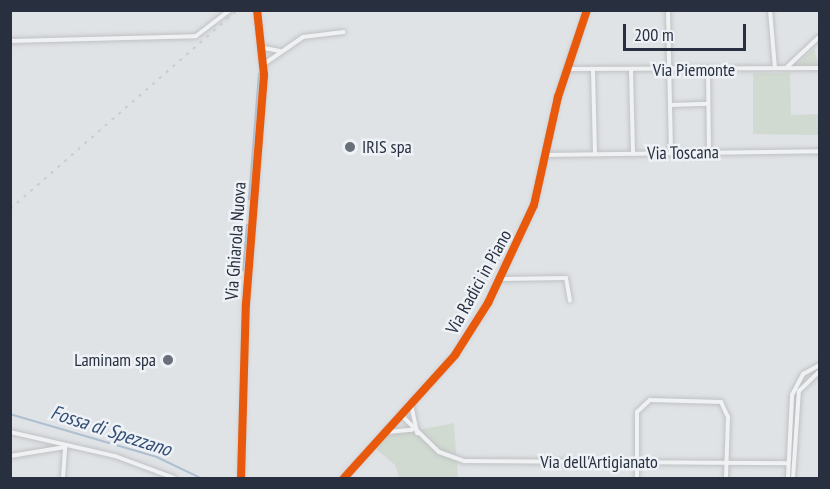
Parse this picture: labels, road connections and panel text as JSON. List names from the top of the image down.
{
  "streets": {
    "street": [
      "Via Piemonte",
      "Via Toscana",
      "Via Ghiarola Nuova",
      "Via Radici in Piano",
      "Via dell'Artigianato"
    ]
  },
  "crossings": [
    ["Via Toscana", "Via Radici in Piano"],
    ["Via Radici in Piano", "Via dell'Artigianato"]
  ],
  "water": ["Fossa di Spezzano"],
  "places": ["IRIS spa", "Laminam spa"],
  "scale_bar": "200 m"
}
